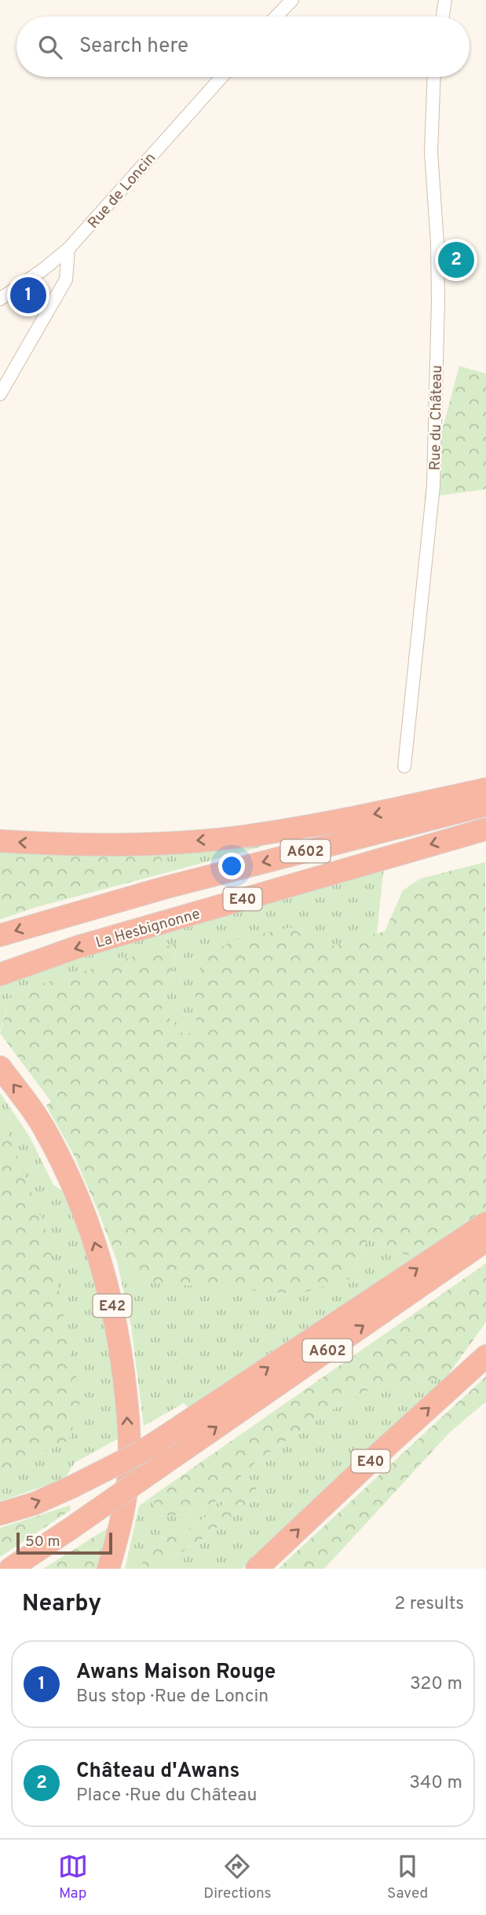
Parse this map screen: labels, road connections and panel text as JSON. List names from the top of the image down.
{
  "streets": {
    "highway": [
      "A602",
      "E40",
      "La Hesbignonne",
      "E42"
    ],
    "street": ["Rue de Loncin", "Rue du Château"]
  },
  "scale_bar": "50 m",
  "page": {
    "search": "Search here",
    "pins": ["2", "1"],
    "scale": "50 m",
    "heading": ["Nearby", "2 results"],
    "list": [
      {
        "mark": "1",
        "name": "Awans Maison Rouge",
        "note": "Bus stop · Rue de Loncin",
        "value": "320 m"
      },
      {
        "mark": "2",
        "name": "Château d'Awans",
        "note": "Place · Rue du Château",
        "value": "340 m"
      }
    ],
    "nav": ["Map", "Directions", "Saved"]
  }
}
